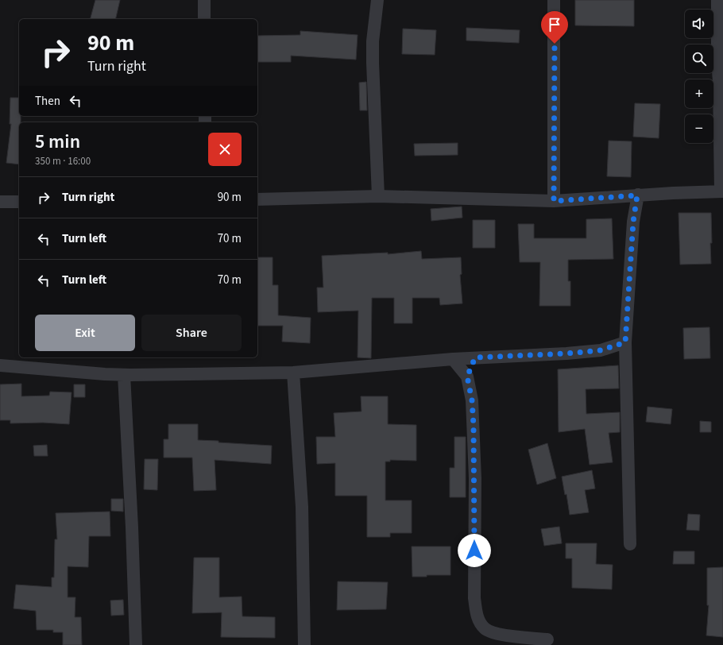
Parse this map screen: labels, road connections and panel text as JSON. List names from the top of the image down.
{
  "page": {
    "map_buttons": ["+", "−"],
    "turn": ["90 m", "Turn right"],
    "then": "Then",
    "heading": ["5 min", "350 m · 16:00"],
    "list": [
      {
        "name": "Turn right",
        "value": "90 m"
      },
      {
        "name": "Turn left",
        "value": "70 m"
      },
      {
        "name": "Turn left",
        "value": "70 m"
      }
    ],
    "buttons": ["Exit", "Share"]
  }
}
